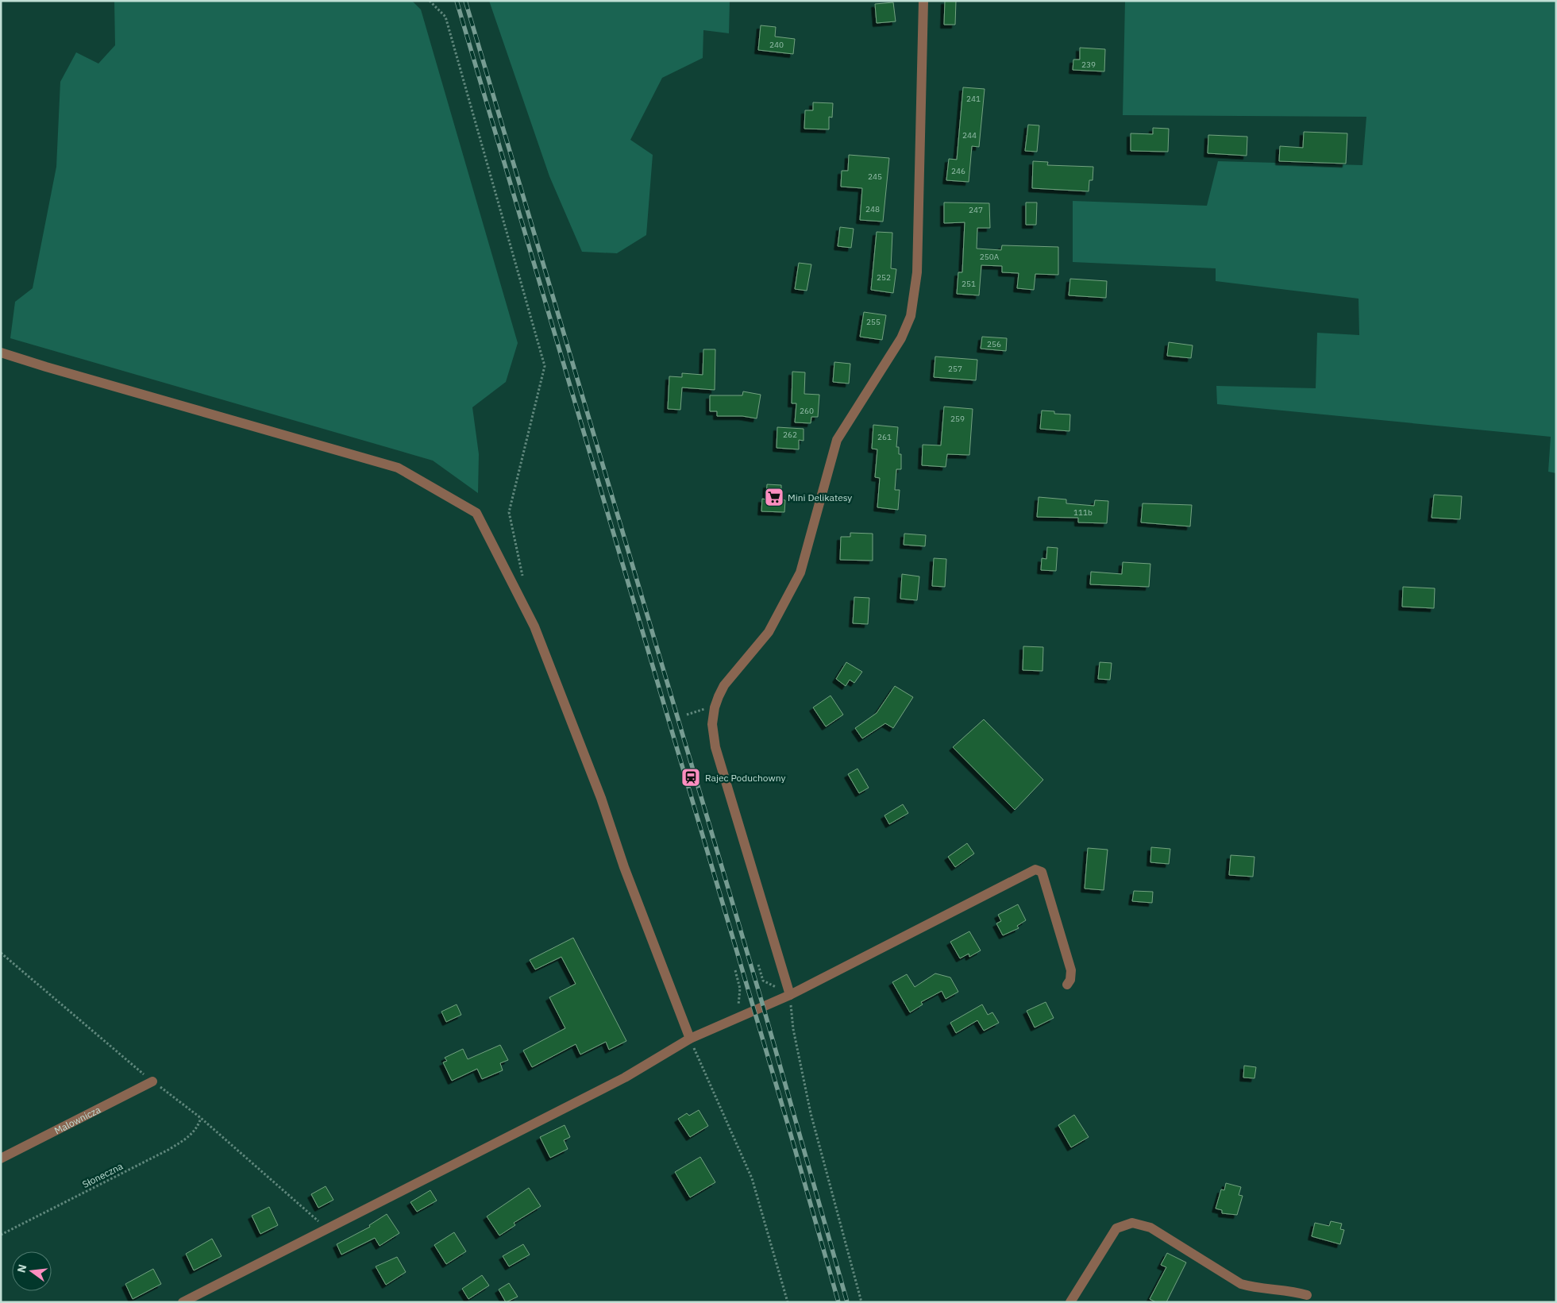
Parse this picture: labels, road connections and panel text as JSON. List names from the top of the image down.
{
  "streets": {
    "street": ["Malownicza"],
    "path": ["Słoneczna"]
  },
  "places": {
    "supermarket": ["Mini Delikatesy"],
    "station": ["Rajec Poduchowny"]
  },
  "house_numbers": [
    "240",
    "239",
    "241",
    "244",
    "246",
    "245",
    "248",
    "247",
    "250A",
    "252",
    "251",
    "255",
    "256",
    "257",
    "260",
    "259",
    "262",
    "261",
    "111b"
  ],
  "north": "left"
}
